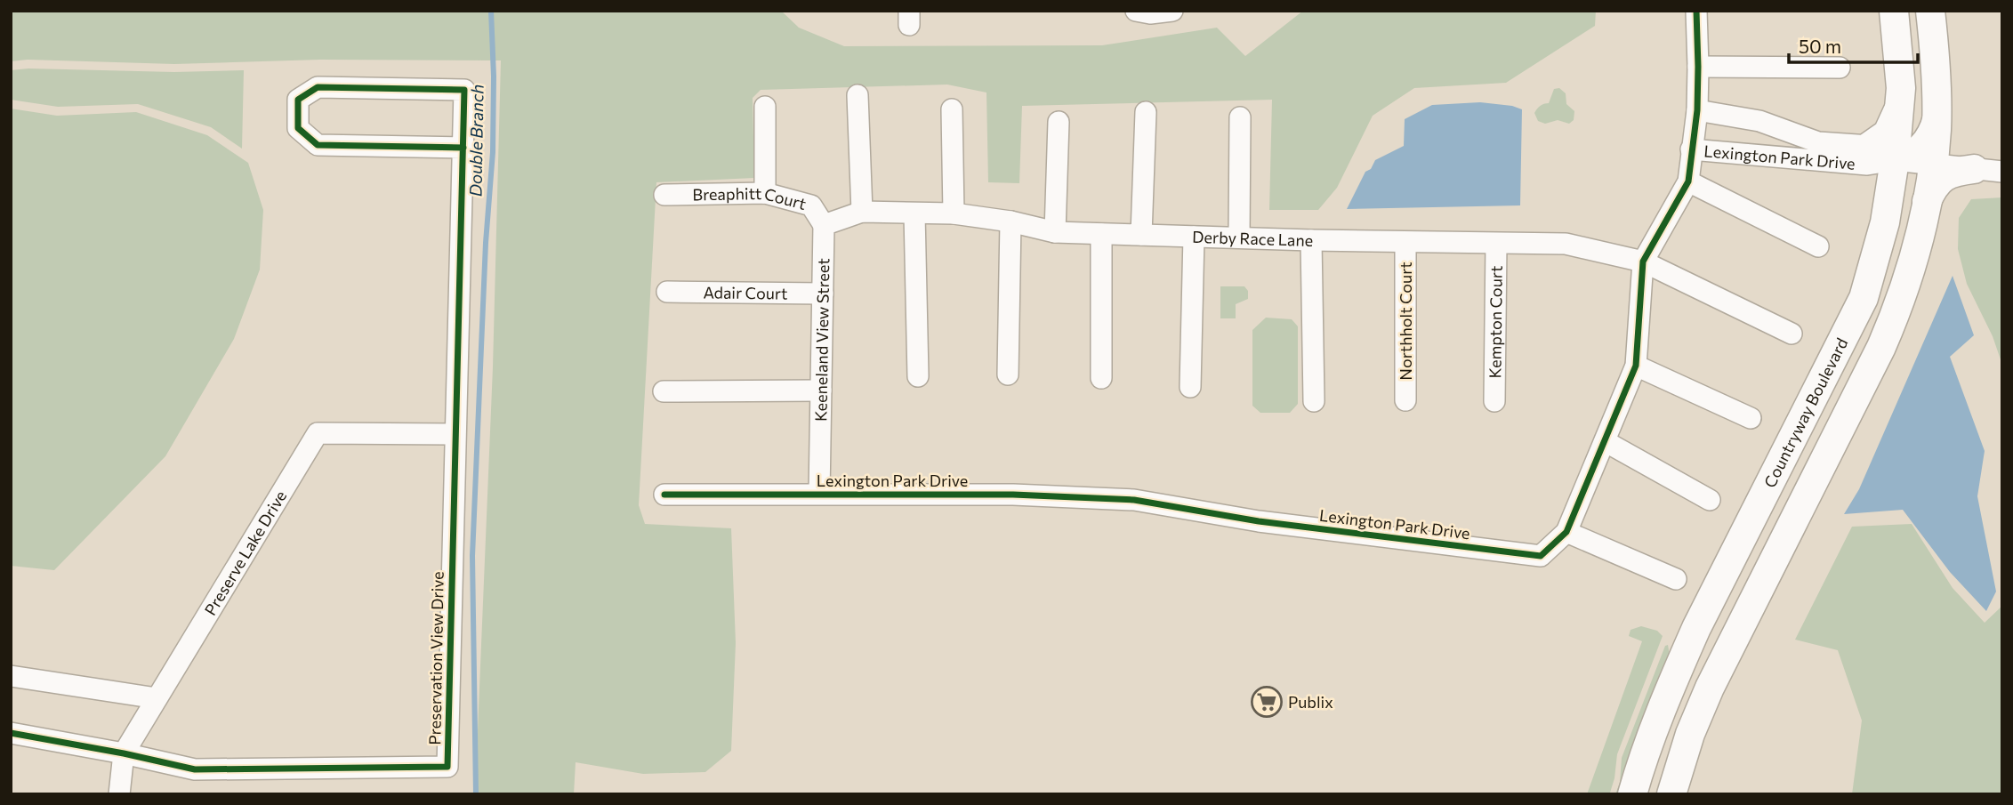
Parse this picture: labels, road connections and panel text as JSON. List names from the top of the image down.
{
  "streets": {
    "street": [
      "Lexington Park Drive",
      "Breaphitt Court",
      "Derby Race Lane",
      "Adair Court",
      "Northholt Court",
      "Kempton Court",
      "Keeneland View Street",
      "Countryway Boulevard",
      "Preserve Lake Drive",
      "Preservation View Drive"
    ]
  },
  "crossings": [
    ["Lexington Park Drive", "Derby Race Lane"],
    ["Lexington Park Drive", "Keeneland View Street"],
    ["Lexington Park Drive", "Countryway Boulevard"],
    ["Breaphitt Court", "Keeneland View Street"],
    ["Derby Race Lane", "Northholt Court"],
    ["Derby Race Lane", "Kempton Court"],
    ["Adair Court", "Keeneland View Street"],
    ["Preserve Lake Drive", "Preservation View Drive"]
  ],
  "water": ["Double Branch"],
  "places": {
    "supermarket": ["Publix"]
  },
  "scale_bar": "50 m"
}
